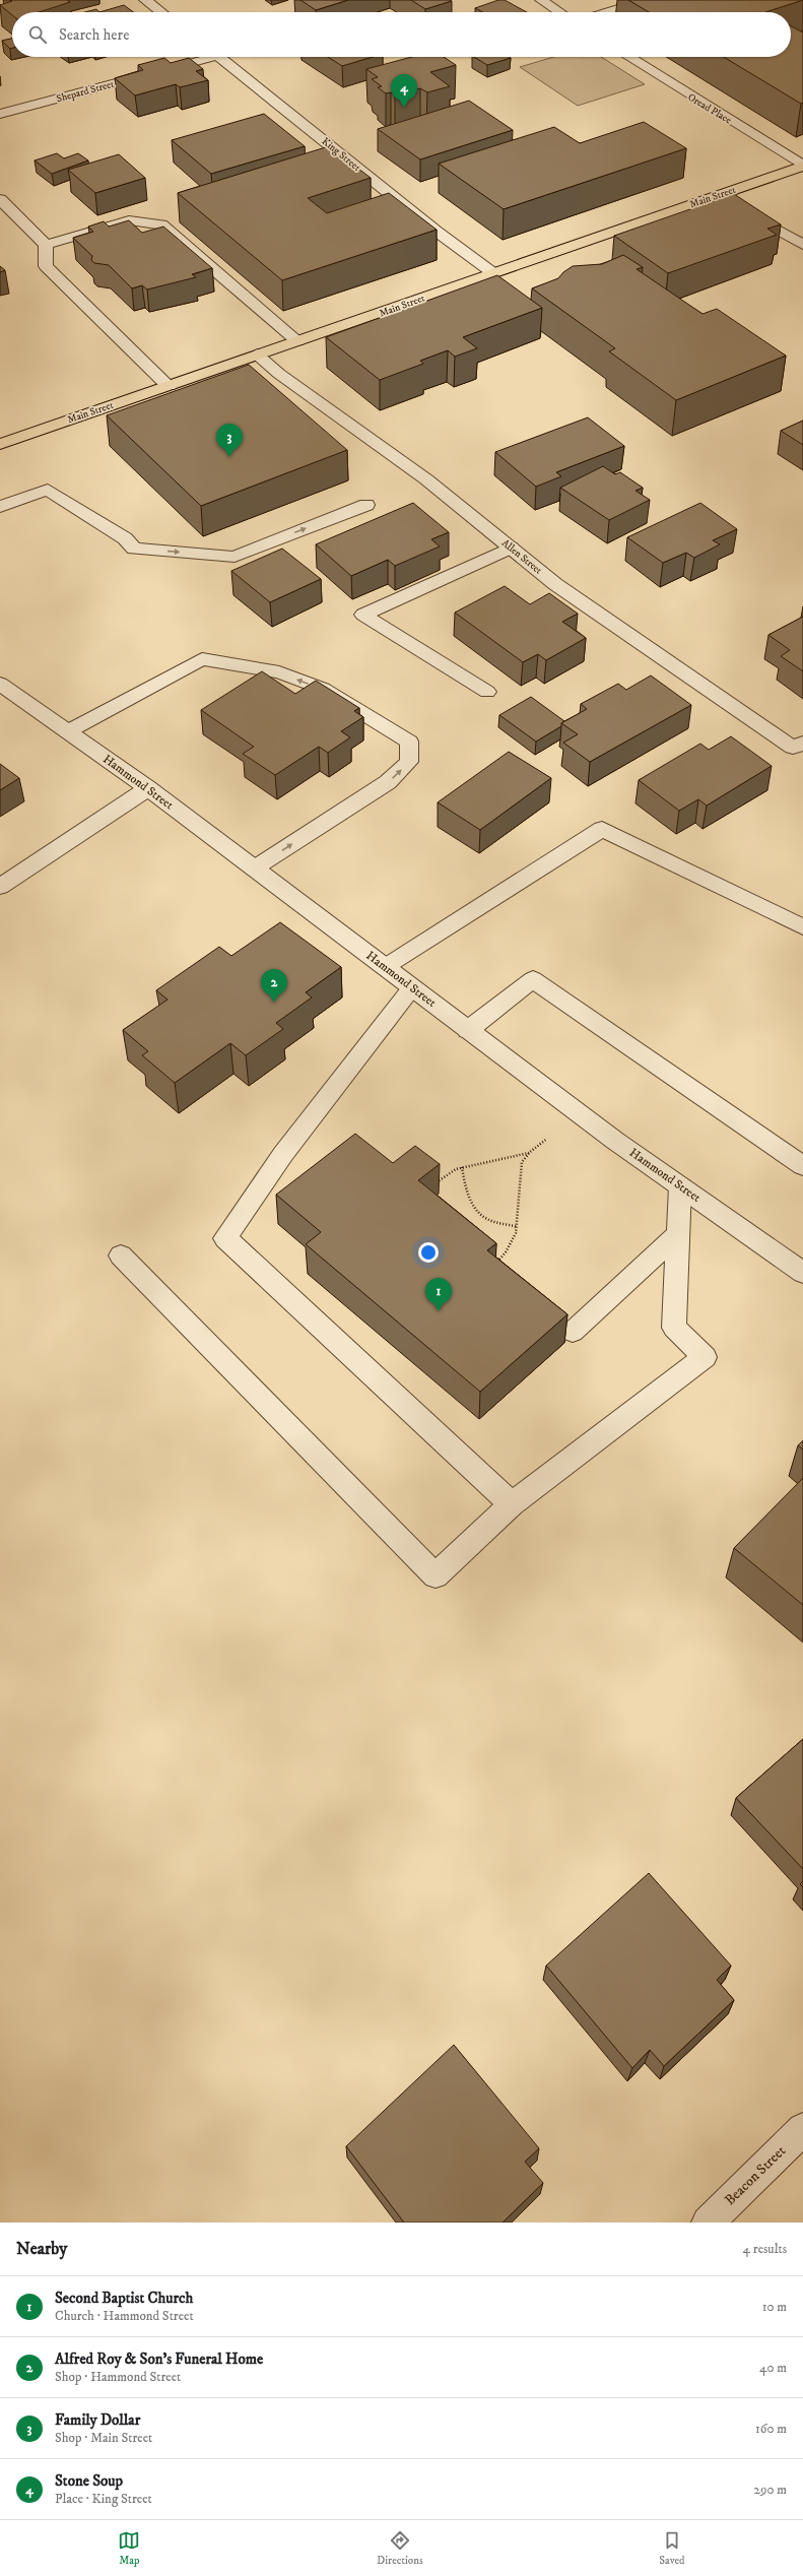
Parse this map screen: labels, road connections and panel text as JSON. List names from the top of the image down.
{
  "streets": {
    "main road": ["Main Street"],
    "street": [
      "Shepard Street",
      "Oread Place",
      "King Street",
      "Allen Street",
      "Hammond Street",
      "Beacon Street"
    ]
  },
  "crossings": [
    ["Oread Place", "Main Street"],
    ["King Street", "Main Street"],
    ["Main Street", "Allen Street"]
  ],
  "page": {
    "search": "Search here",
    "pins": [
      "4",
      "3",
      "2",
      "1"
    ],
    "heading": ["Nearby", "4 results"],
    "list": [
      {
        "mark": "1",
        "name": "Second Baptist Church",
        "note": "Church · Hammond Street",
        "value": "10 m"
      },
      {
        "mark": "2",
        "name": "Alfred Roy & Son's Funeral Home",
        "note": "Shop · Hammond Street",
        "value": "40 m"
      },
      {
        "mark": "3",
        "name": "Family Dollar",
        "note": "Shop · Main Street",
        "value": "160 m"
      },
      {
        "mark": "4",
        "name": "Stone Soup",
        "note": "Place · King Street",
        "value": "290 m"
      }
    ],
    "nav": ["Map", "Directions", "Saved"]
  }
}
